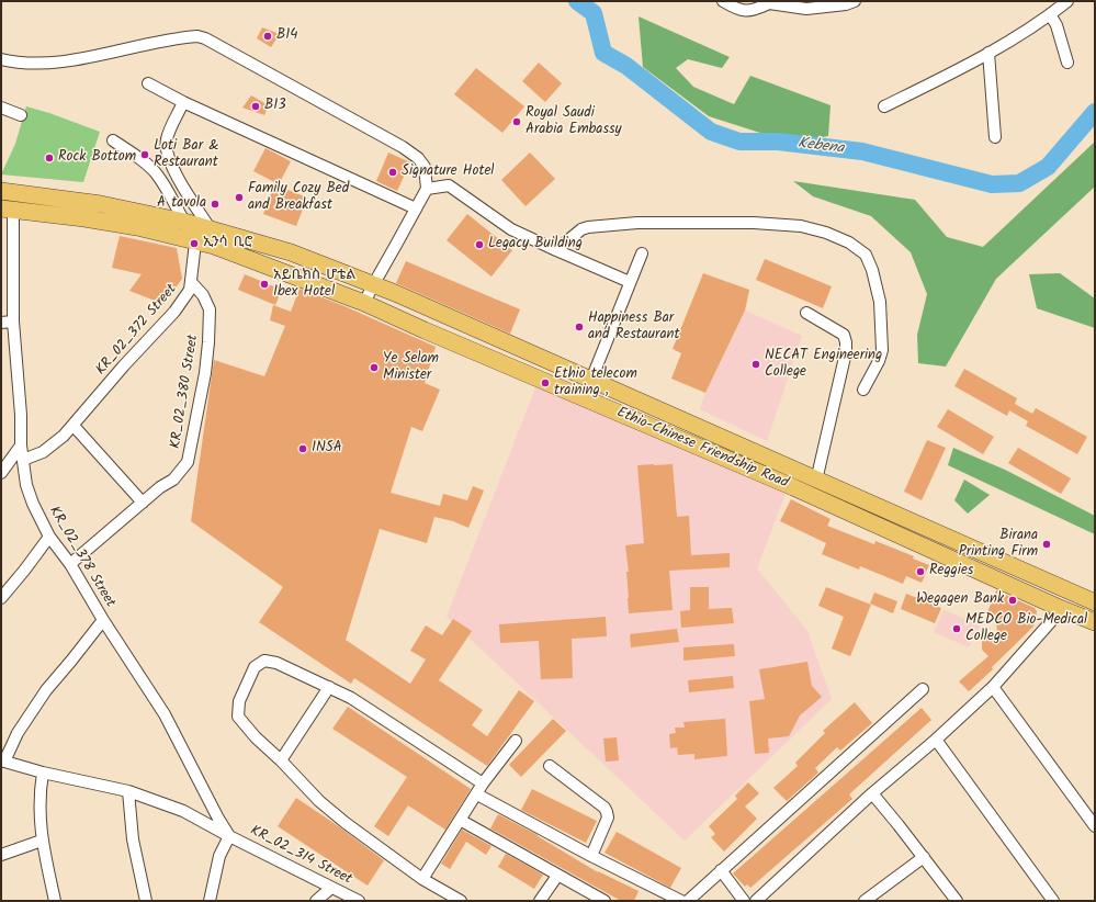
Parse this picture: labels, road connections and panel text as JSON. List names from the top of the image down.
{
  "streets": {
    "main road": ["Ethio-Chinese Friendship Road"],
    "street": [
      "KR_02_372 Street",
      "KR_02_380 Street",
      "KR_02_378 Street",
      "KR_02_314 Street"
    ]
  },
  "crossings": [
    ["KR_02_372 Street", "KR_02_380 Street"],
    ["KR_02_372 Street", "Ethio-Chinese Friendship Road"],
    ["KR_02_372 Street", "KR_02_378 Street"],
    ["KR_02_380 Street", "KR_02_378 Street"],
    ["Ethio-Chinese Friendship Road", "KR_02_378 Street"],
    ["KR_02_378 Street", "KR_02_314 Street"]
  ],
  "water": ["Kebena"],
  "places": [
    "B14",
    "B13",
    "Royal Saudi Arabia Embassy",
    "Loti Bar & Restaurant",
    "Rock Bottom",
    "Signature Hotel",
    "Family Cozy Bed and Breakfast",
    "A tavola",
    "ኢንሳ ቢሮ",
    "Legacy Building",
    "አይቤክስ ሆቴል Ibex Hotel",
    "Happiness Bar and Restaurant",
    "NECAT Engineering College",
    "Ye Selam Minister",
    "Ethio telecom training ,",
    "INSA",
    "Birana Printing Firm",
    "Reggies",
    "Wegagen Bank",
    "MEDCO Bio-Medical College"
  ]
}
